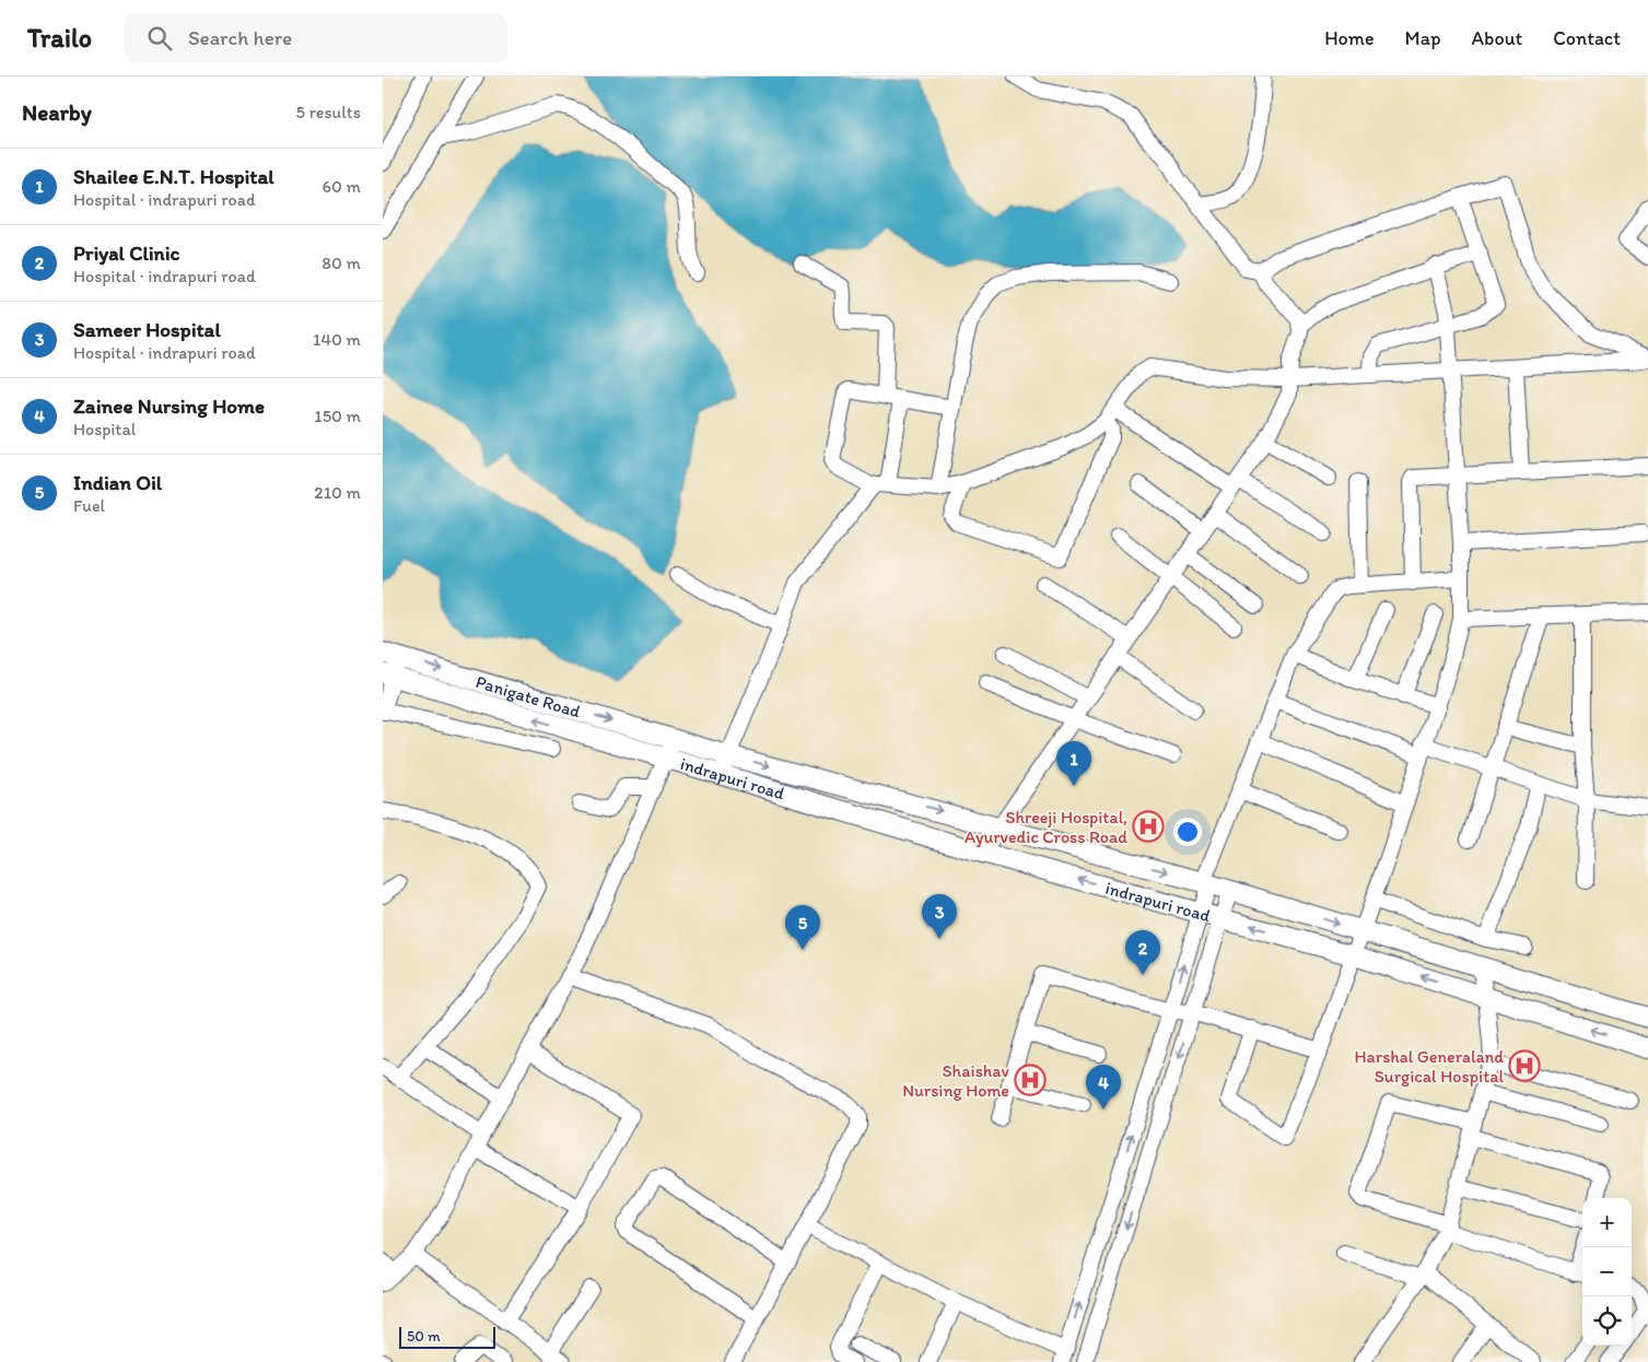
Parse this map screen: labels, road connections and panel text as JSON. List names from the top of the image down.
{
  "streets": {
    "main road": ["Panigate Road", "indrapuri road"]
  },
  "crossings": [
    ["Panigate Road", "indrapuri road"]
  ],
  "places": {
    "hospital": ["Shreeji Hospital, Ayurvedic Cross Road", "Harshal Generaland Surgical Hospital", "Shaishav Nursing Home"]
  },
  "scale_bar": "50 m",
  "page": {
    "header": "Trailo",
    "search": "Search here",
    "nav": [
      "Home",
      "Map",
      "About",
      "Contact"
    ],
    "heading": ["Nearby", "5 results"],
    "list": [
      {
        "mark": "1",
        "name": "Shailee E.N.T. Hospital",
        "note": "Hospital · indrapuri road",
        "value": "60 m"
      },
      {
        "mark": "2",
        "name": "Priyal Clinic",
        "note": "Hospital · indrapuri road",
        "value": "80 m"
      },
      {
        "mark": "3",
        "name": "Sameer Hospital",
        "note": "Hospital · indrapuri road",
        "value": "140 m"
      },
      {
        "mark": "4",
        "name": "Zainee Nursing Home",
        "note": "Hospital",
        "value": "150 m"
      },
      {
        "mark": "5",
        "name": "Indian Oil",
        "note": "Fuel",
        "value": "210 m"
      }
    ],
    "pins": [
      "1",
      "3",
      "5",
      "2",
      "4"
    ],
    "map_buttons": ["+", "−"],
    "scale": "50 m"
  }
}
